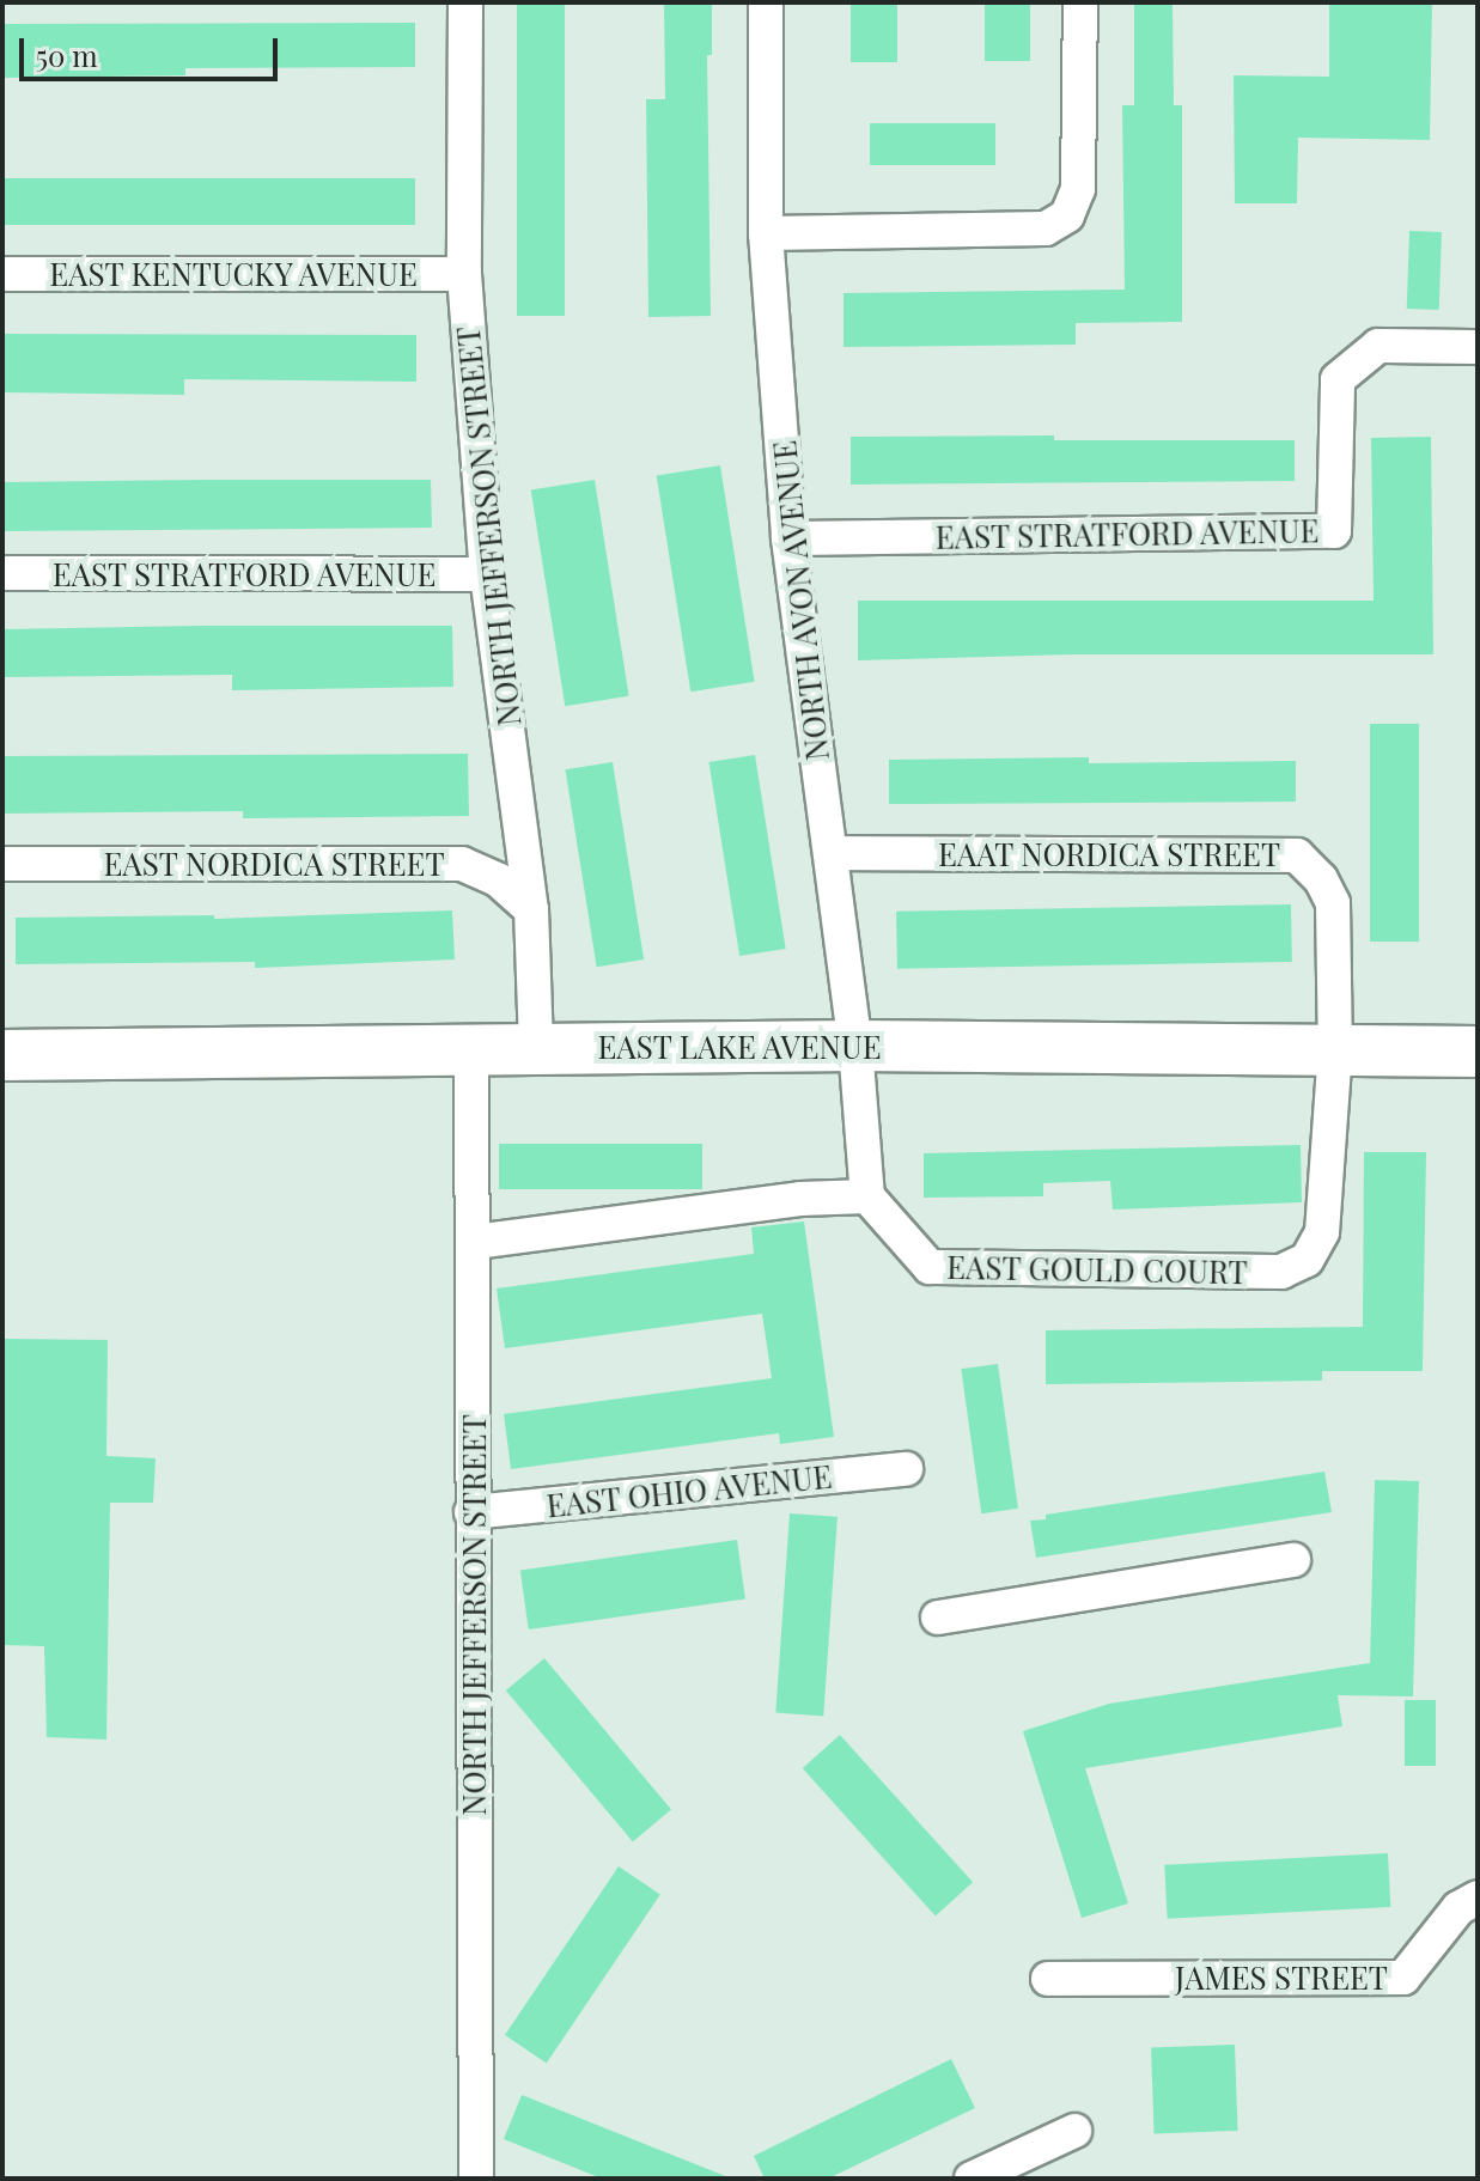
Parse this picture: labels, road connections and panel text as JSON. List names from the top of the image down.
{
  "streets": {
    "street": [
      "EAST KENTUCKY AVENUE",
      "NORTH JEFFERSON STREET",
      "EAST STRATFORD AVENUE",
      "NORTH AVON AVENUE",
      "EAAT NORDICA STREET",
      "EAST NORDICA STREET",
      "EAST LAKE AVENUE",
      "EAST GOULD COURT",
      "EAST OHIO AVENUE",
      "JAMES STREET"
    ]
  },
  "crossings": [
    ["EAST KENTUCKY AVENUE", "NORTH JEFFERSON STREET"],
    ["NORTH JEFFERSON STREET", "EAST STRATFORD AVENUE"],
    ["NORTH JEFFERSON STREET", "EAST NORDICA STREET"],
    ["NORTH JEFFERSON STREET", "EAST LAKE AVENUE"],
    ["NORTH JEFFERSON STREET", "EAST OHIO AVENUE"],
    ["EAST STRATFORD AVENUE", "NORTH AVON AVENUE"],
    ["NORTH AVON AVENUE", "EAAT NORDICA STREET"],
    ["NORTH AVON AVENUE", "EAST LAKE AVENUE"],
    ["NORTH AVON AVENUE", "EAST GOULD COURT"],
    ["EAAT NORDICA STREET", "EAST LAKE AVENUE"],
    ["EAAT NORDICA STREET", "EAST GOULD COURT"],
    ["EAST LAKE AVENUE", "EAST GOULD COURT"]
  ],
  "scale_bar": "50 m"
}
